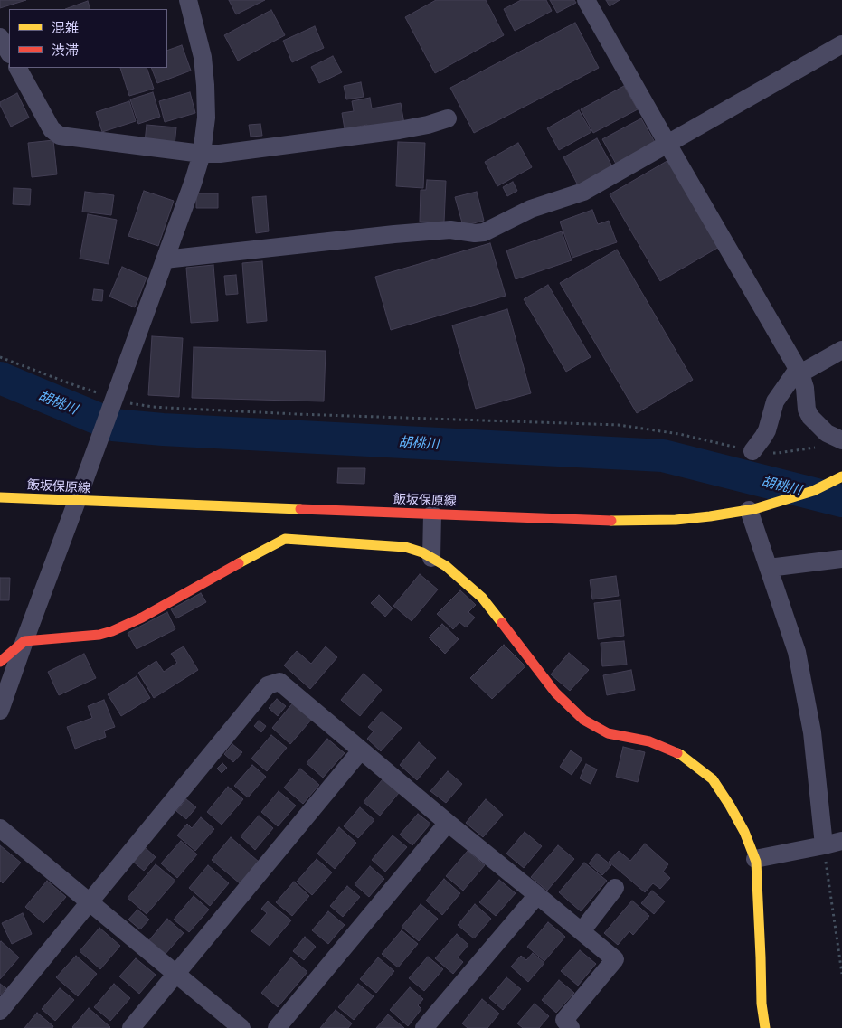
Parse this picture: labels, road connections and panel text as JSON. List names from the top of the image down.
{
  "streets": {
    "street": ["飯坂保原線"]
  },
  "water": ["胡桃川"],
  "legend": ["混雑", "渋滞"]
}
